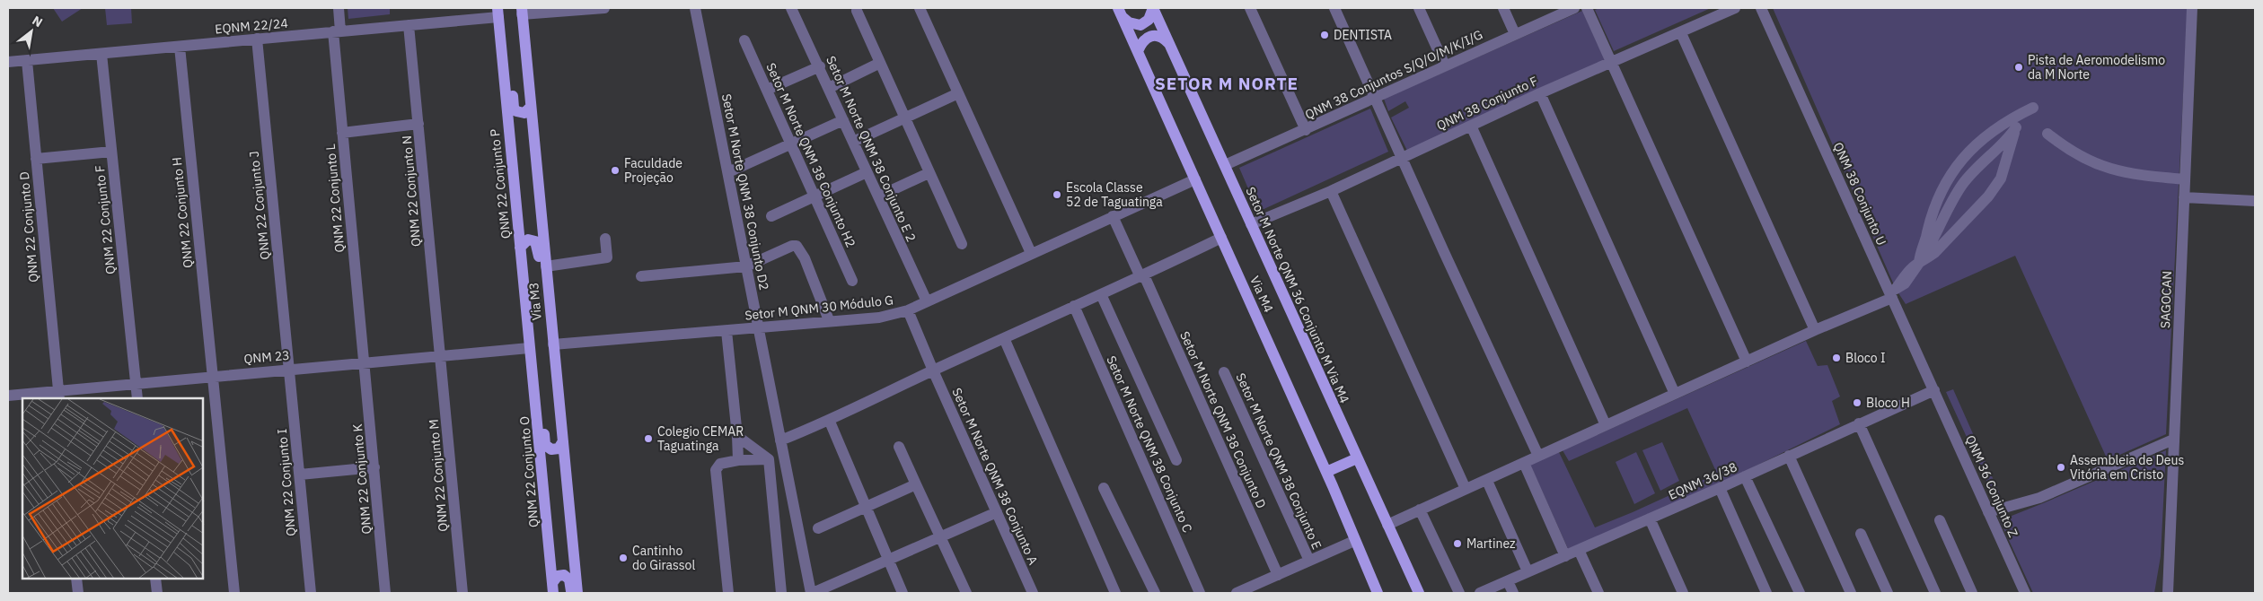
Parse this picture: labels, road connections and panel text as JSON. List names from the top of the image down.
{
  "streets": {
    "main road": [
      "QNM 22 Conjunto P",
      "Via M4",
      "Setor M Norte QNM 36 Conjunto M Via M4",
      "Via M3",
      "QNM 22 Conjunto O"
    ],
    "street": [
      "EQNM 22/24",
      "QNM 38 Conjuntos S/Q/O/M/K/I/G",
      "QNM 38 Conjunto F",
      "Setor M Norte QNM 38 Conjunto E 2",
      "Setor M Norte QNM 38 Conjunto H2",
      "QNM 22 Conjunto N",
      "Setor M Norte QNM 38 Conjunto D2",
      "QNM 38 Conjunto U",
      "QNM 22 Conjunto L",
      "QNM 22 Conjunto J",
      "QNM 22 Conjunto H",
      "QNM 22 Conjunto F",
      "QNM 22 Conjunto D",
      "SAGOCAN",
      "Setor M QNM 30 Módulo G",
      "QNM 23",
      "Setor M Norte QNM 38 Conjunto D",
      "Setor M Norte QNM 38 Conjunto C",
      "Setor M Norte QNM 38 Conjunto E",
      "QNM 22 Conjunto M",
      "Setor M Norte QNM 38 Conjunto A",
      "QNM 22 Conjunto K",
      "EQNM 36/38",
      "QNM 22 Conjunto I",
      "QNM 36 Conjunto Z"
    ]
  },
  "crossings": [
    ["EQNM 22/24", "QNM 22 Conjunto P"],
    ["EQNM 22/24", "QNM 22 Conjunto N"],
    ["EQNM 22/24", "QNM 22 Conjunto L"],
    ["EQNM 22/24", "QNM 22 Conjunto J"],
    ["EQNM 22/24", "QNM 22 Conjunto H"],
    ["EQNM 22/24", "QNM 22 Conjunto F"],
    ["EQNM 22/24", "QNM 22 Conjunto D"],
    ["QNM 38 Conjuntos S/Q/O/M/K/I/G", "Setor M Norte QNM 36 Conjunto M Via M4"],
    ["QNM 38 Conjunto F", "Setor M Norte QNM 36 Conjunto M Via M4"],
    ["Setor M Norte QNM 38 Conjunto E 2", "Setor M QNM 30 Módulo G"],
    ["QNM 22 Conjunto P", "QNM 23"],
    ["QNM 22 Conjunto P", "QNM 22 Conjunto O"],
    ["QNM 22 Conjunto N", "QNM 23"],
    ["QNM 22 Conjunto N", "QNM 22 Conjunto M"],
    ["Setor M Norte QNM 38 Conjunto D2", "Setor M QNM 30 Módulo G"],
    ["QNM 38 Conjunto U", "EQNM 36/38"],
    ["QNM 38 Conjunto U", "QNM 36 Conjunto Z"],
    ["QNM 22 Conjunto L", "QNM 23"],
    ["QNM 22 Conjunto L", "QNM 22 Conjunto K"],
    ["QNM 22 Conjunto J", "QNM 23"],
    ["QNM 22 Conjunto J", "QNM 22 Conjunto I"],
    ["QNM 22 Conjunto H", "QNM 23"],
    ["QNM 22 Conjunto F", "QNM 23"],
    ["QNM 22 Conjunto D", "QNM 23"],
    ["Via M4", "Setor M QNM 30 Módulo G"],
    ["Via M3", "Setor M QNM 30 Módulo G"],
    ["Setor M QNM 30 Módulo G", "Setor M Norte QNM 38 Conjunto D"],
    ["Setor M QNM 30 Módulo G", "Setor M Norte QNM 38 Conjunto A"],
    ["QNM 23", "QNM 22 Conjunto O"],
    ["QNM 23", "QNM 22 Conjunto M"],
    ["QNM 23", "QNM 22 Conjunto K"],
    ["QNM 23", "QNM 22 Conjunto I"],
    ["EQNM 36/38", "QNM 36 Conjunto Z"]
  ],
  "districts": ["SETOR M NORTE"],
  "places": [
    "DENTISTA",
    "Pista de Aeromodelismo da M Norte",
    "Faculdade Projeção",
    "Escola Classe 52 de Taguatinga",
    "Bloco I",
    "Bloco H",
    "Colegio CEMAR Taguatinga",
    "Assembleia de Deus Vitória em Cristo",
    "Martinez",
    "Cantinho do Girassol"
  ],
  "north": "top right"
}
